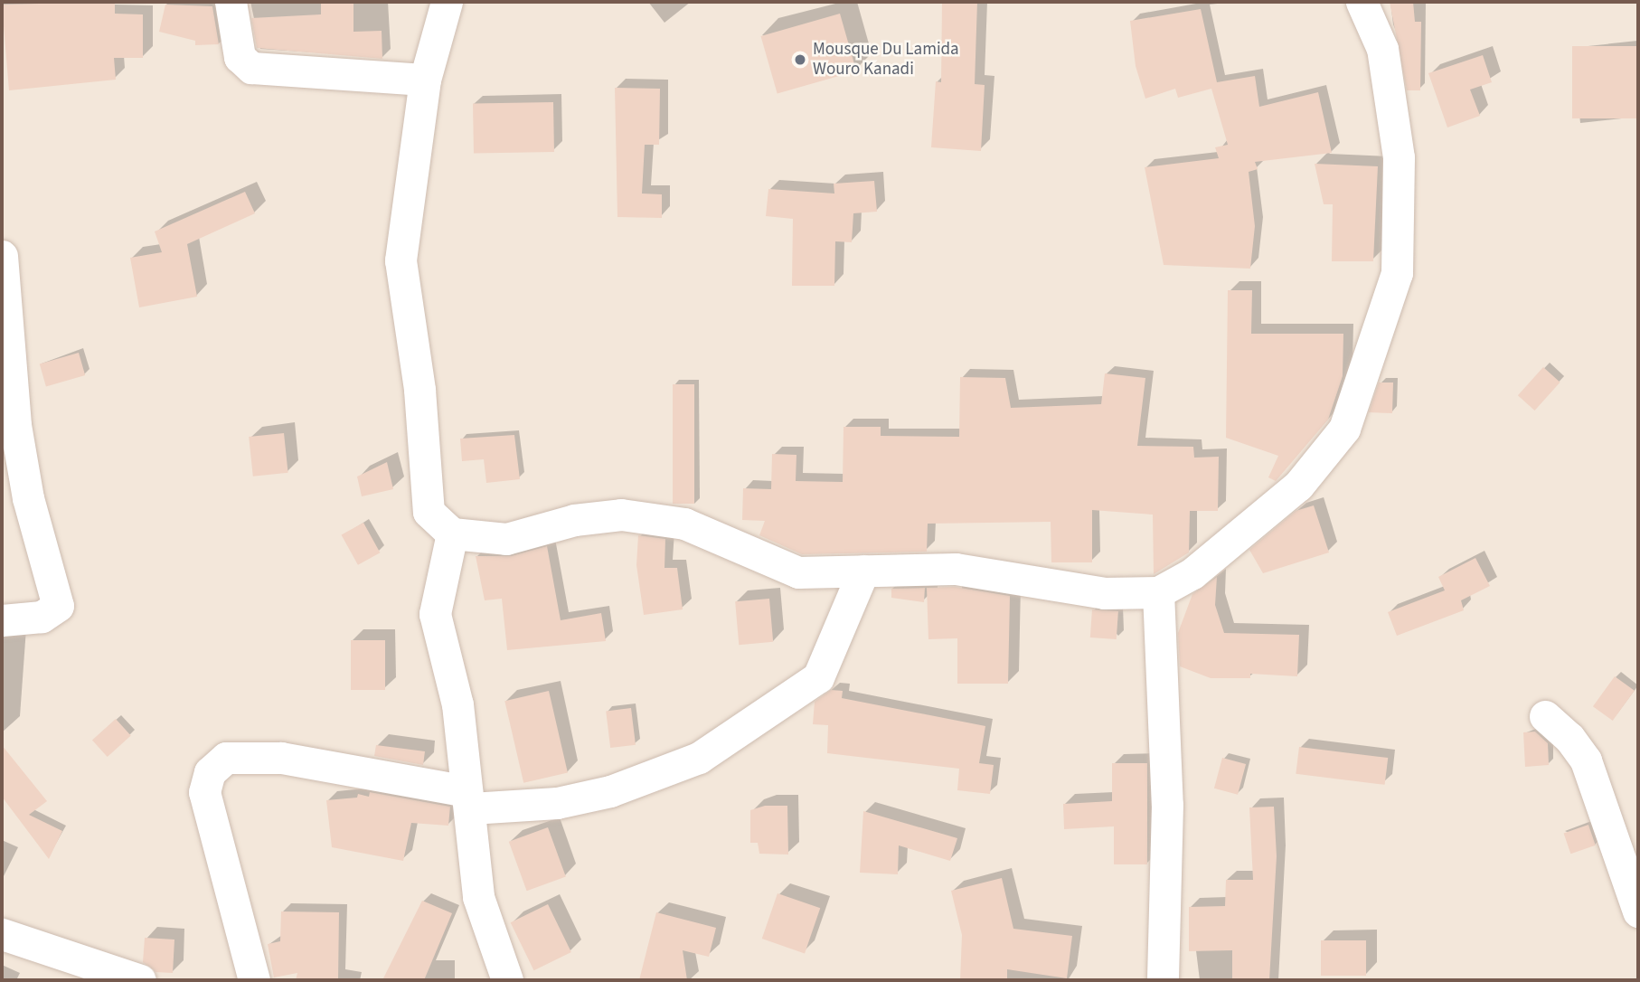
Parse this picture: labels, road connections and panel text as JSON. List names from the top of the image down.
{
  "places": ["Mousque Du Lamida Wouro Kanadi"]
}
